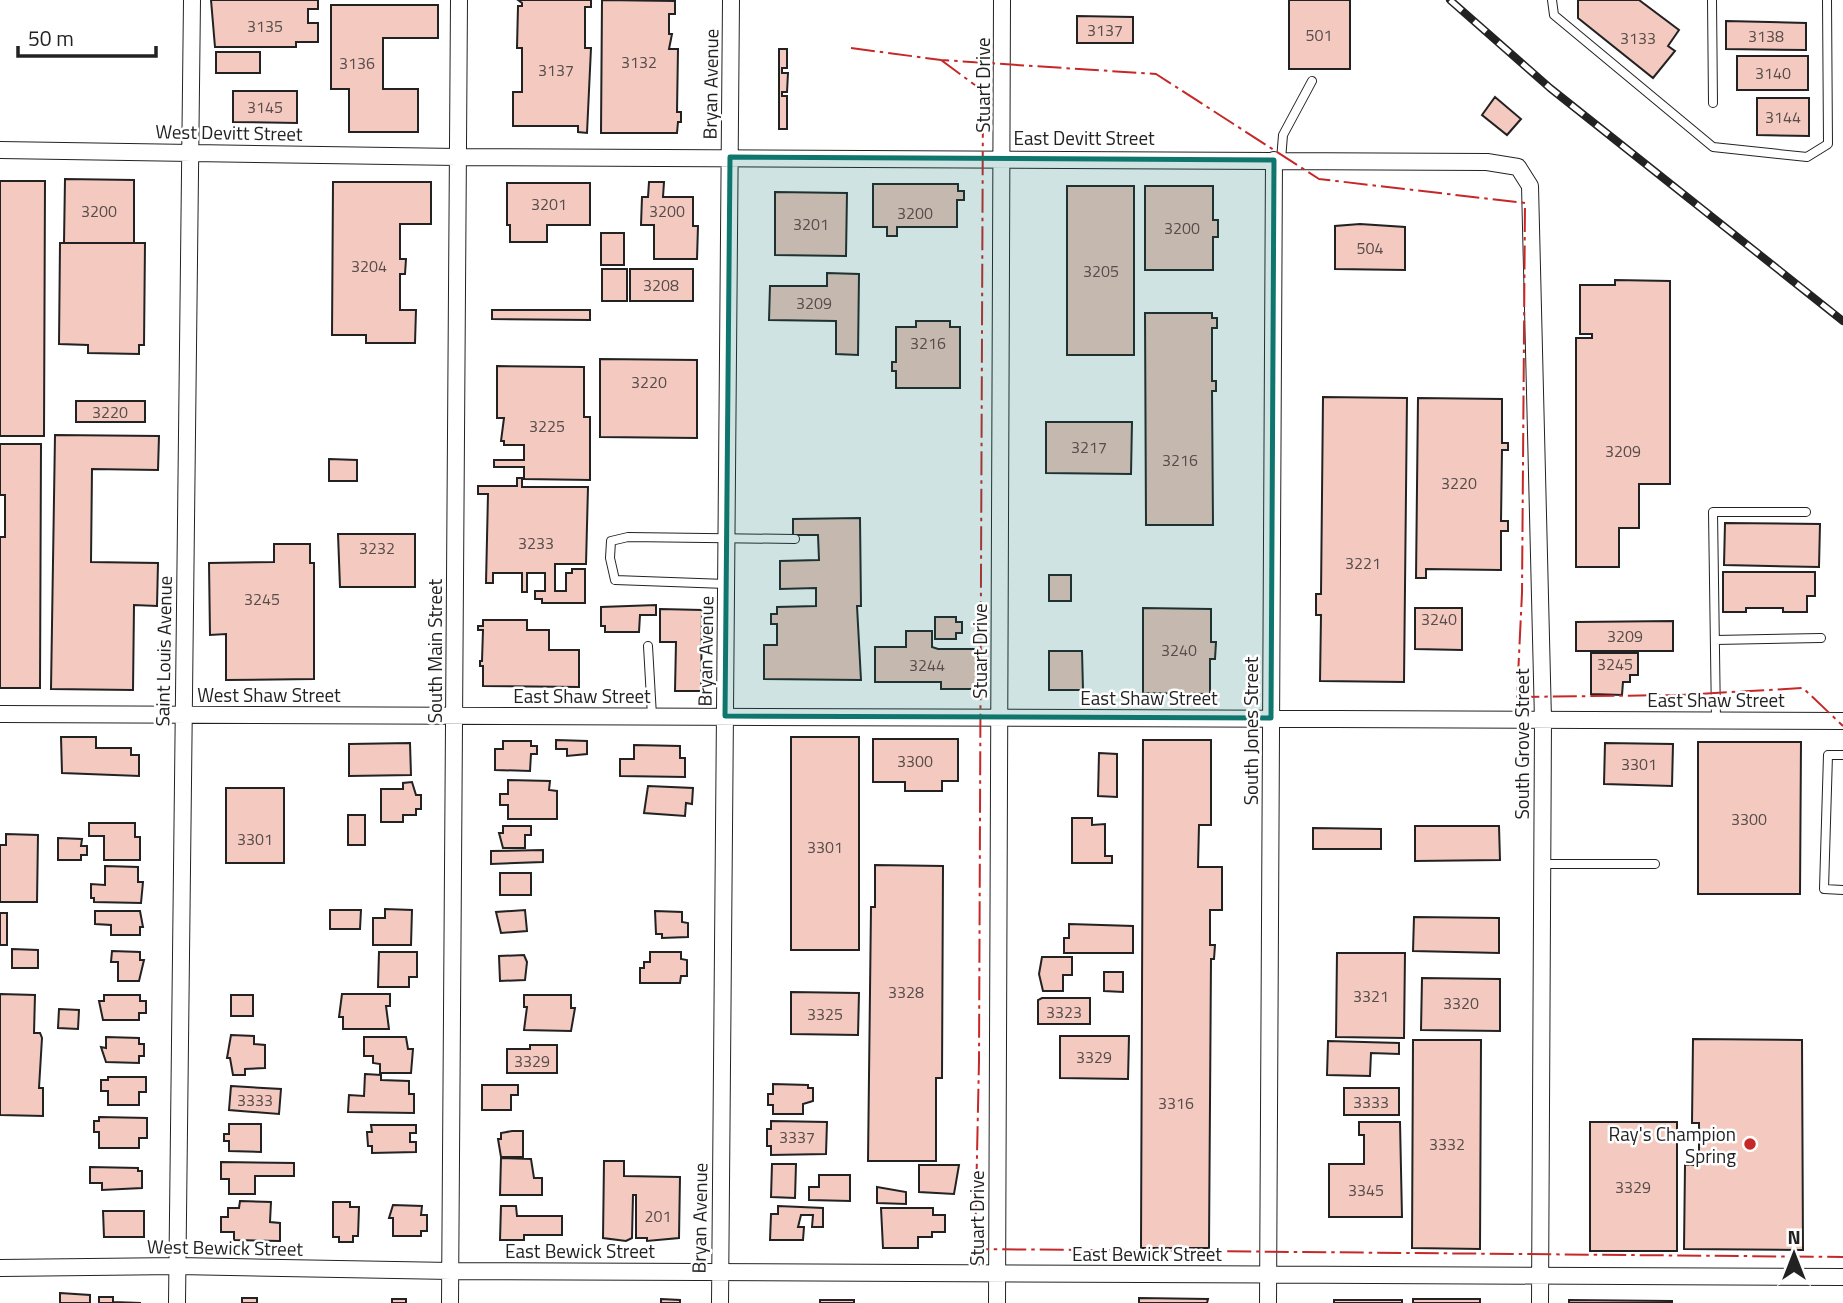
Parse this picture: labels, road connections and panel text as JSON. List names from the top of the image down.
{
  "streets": {
    "street": [
      "Bryan Avenue",
      "Stuart Drive",
      "West Devitt Street",
      "East Devitt Street",
      "Saint Louis Avenue",
      "South Main Street",
      "West Shaw Street",
      "East Shaw Street",
      "South Jones Street",
      "South Grove Street",
      "West Bewick Street",
      "East Bewick Street"
    ]
  },
  "crossings": [
    ["Bryan Avenue", "East Devitt Street"],
    ["Bryan Avenue", "East Shaw Street"],
    ["Bryan Avenue", "East Bewick Street"],
    ["Stuart Drive", "East Devitt Street"],
    ["Stuart Drive", "East Shaw Street"],
    ["Stuart Drive", "East Bewick Street"],
    ["West Devitt Street", "East Devitt Street"],
    ["West Devitt Street", "Saint Louis Avenue"],
    ["West Devitt Street", "South Main Street"],
    ["East Devitt Street", "South Main Street"],
    ["East Devitt Street", "South Jones Street"],
    ["East Devitt Street", "South Grove Street"],
    ["Saint Louis Avenue", "West Shaw Street"],
    ["Saint Louis Avenue", "West Bewick Street"],
    ["South Main Street", "West Shaw Street"],
    ["South Main Street", "East Shaw Street"],
    ["South Main Street", "West Bewick Street"],
    ["South Main Street", "East Bewick Street"],
    ["West Shaw Street", "East Shaw Street"],
    ["East Shaw Street", "South Jones Street"],
    ["East Shaw Street", "South Grove Street"],
    ["South Jones Street", "East Bewick Street"],
    ["South Grove Street", "East Bewick Street"],
    ["West Bewick Street", "East Bewick Street"]
  ],
  "places": ["Ray's Champion Spring"],
  "house_numbers": [
    "3135",
    "3137",
    "501",
    "3138",
    "3133",
    "3132",
    "3136",
    "3137",
    "3140",
    "3145",
    "3144",
    "3201",
    "3200",
    "3200",
    "3200",
    "3201",
    "3200",
    "504",
    "3204",
    "3205",
    "3208",
    "3209",
    "3216",
    "3220",
    "3220",
    "3225",
    "3217",
    "3209",
    "3216",
    "3220",
    "3233",
    "3232",
    "3221",
    "3245",
    "3240",
    "3209",
    "3240",
    "3245",
    "3244",
    "3300",
    "3301",
    "3300",
    "3301",
    "3301",
    "3328",
    "3321",
    "3320",
    "3323",
    "3325",
    "3329",
    "3329",
    "3333",
    "3333",
    "3316",
    "3337",
    "3332",
    "3329",
    "3345",
    "201"
  ],
  "scale_bar": "50 m",
  "north": "top"
}
